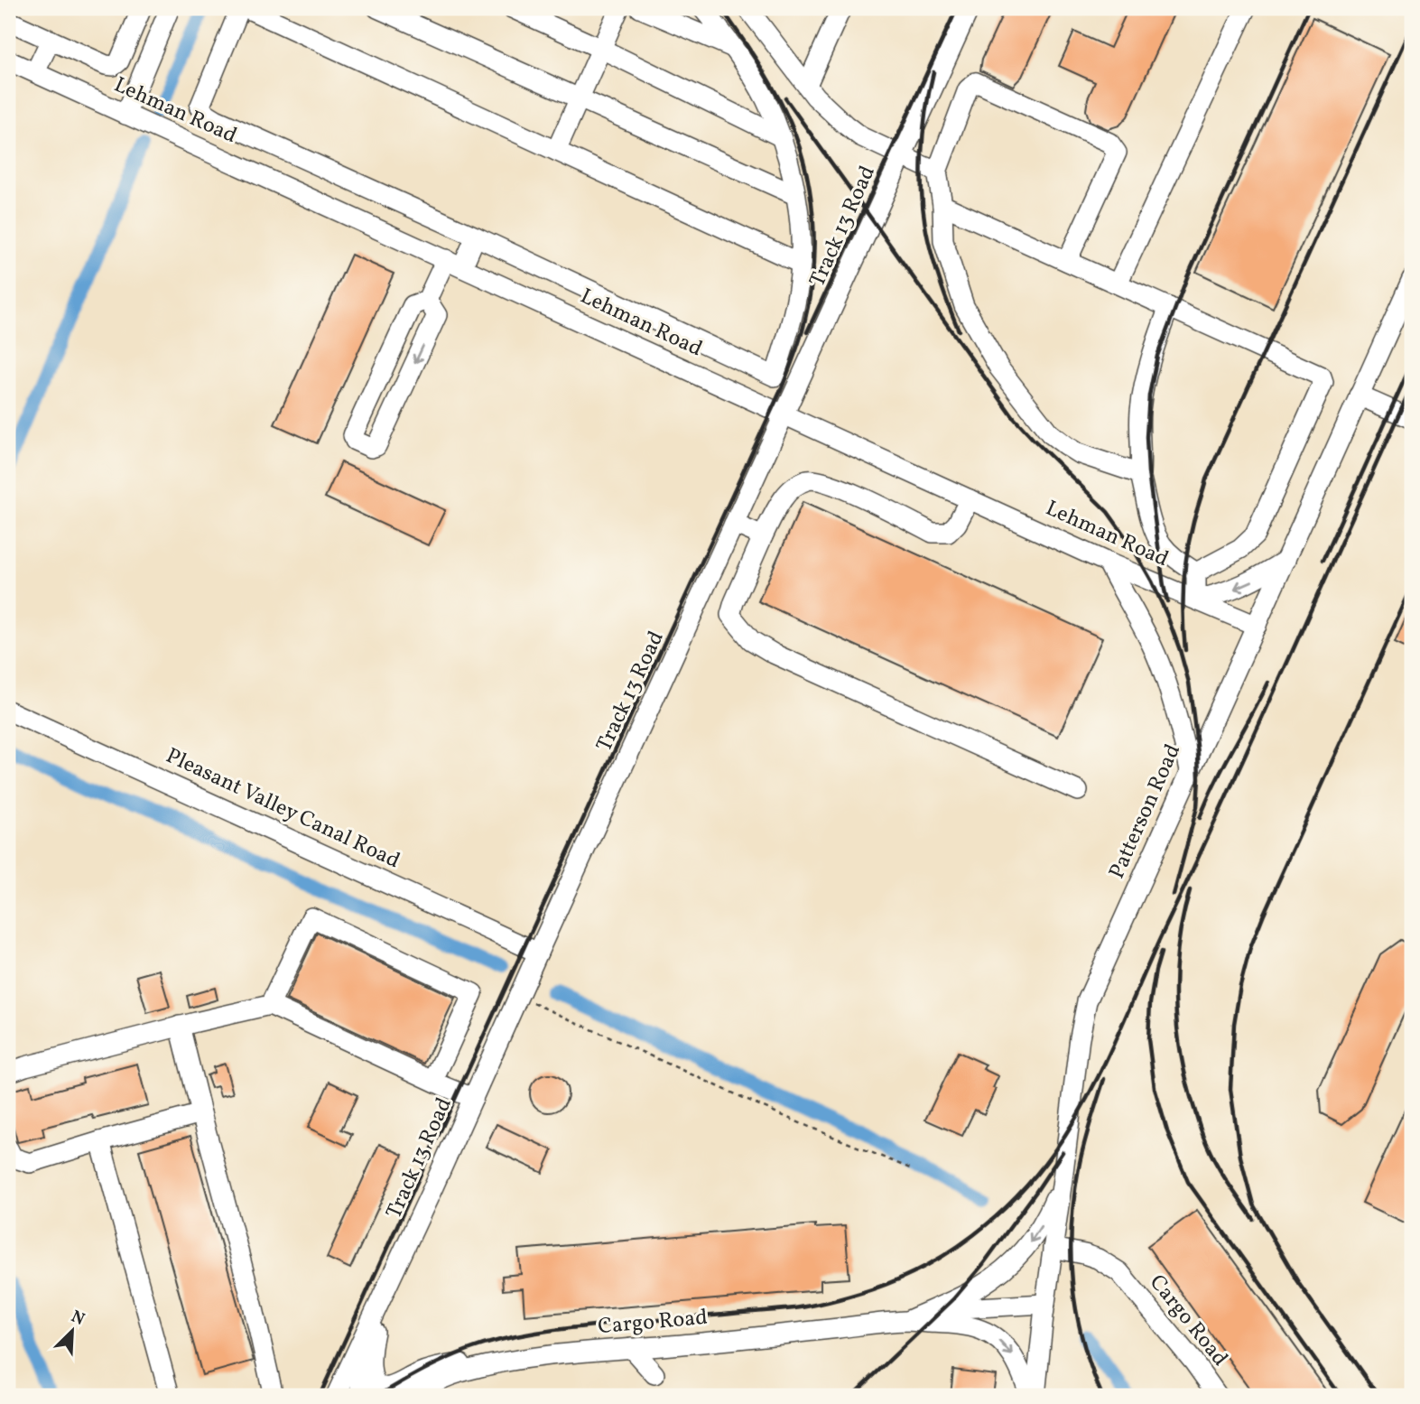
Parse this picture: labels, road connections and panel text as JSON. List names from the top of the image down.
{
  "streets": {
    "street": [
      "Lehman Road",
      "Track 13 Road",
      "Pleasant Valley Canal Road",
      "Patterson Road",
      "Cargo Road"
    ]
  },
  "crossings": [
    ["Lehman Road", "Track 13 Road"],
    ["Lehman Road", "Patterson Road"],
    ["Track 13 Road", "Pleasant Valley Canal Road"],
    ["Patterson Road", "Cargo Road"]
  ],
  "north": "top right"
}
